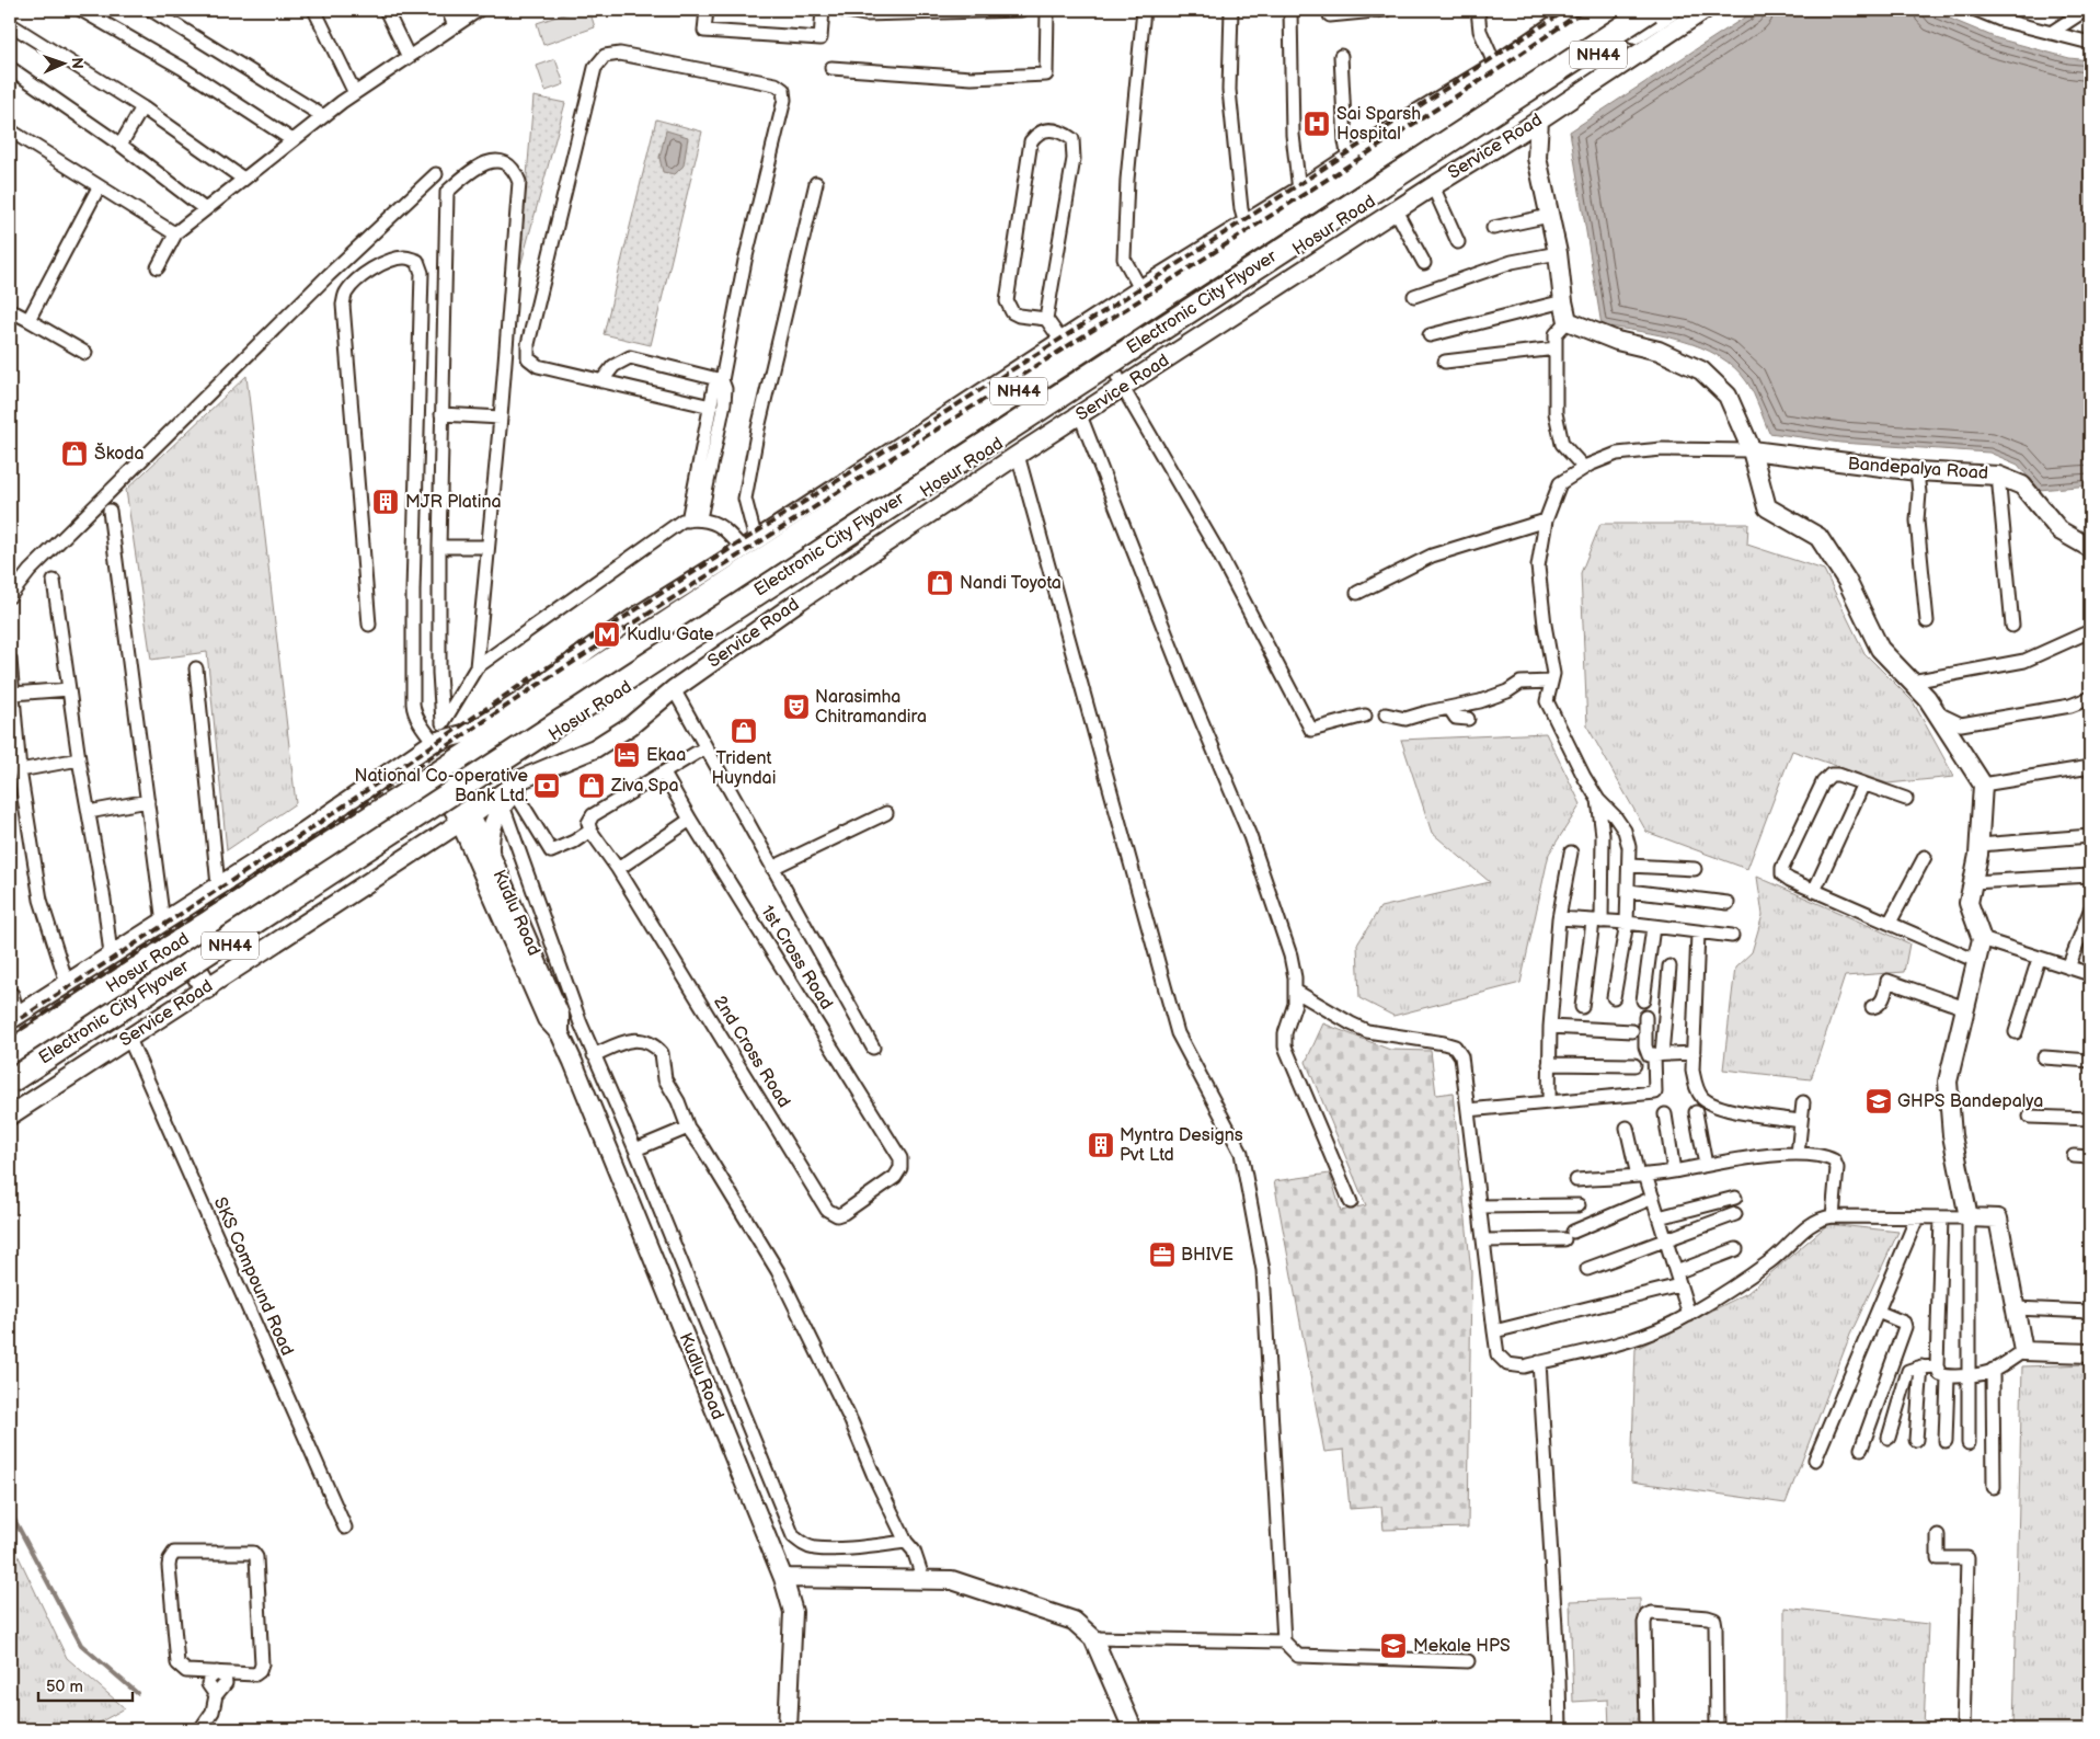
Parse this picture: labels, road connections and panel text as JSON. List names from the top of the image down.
{
  "streets": {
    "highway": ["NH44", "Hosur Road", "Electronic City Flyover"],
    "street": [
      "Service Road",
      "Bandepalya Road",
      "Kudlu Road",
      "1st Cross Road",
      "2nd Cross Road",
      "SKS Compound Road"
    ]
  },
  "crossings": [
    ["Service Road", "Hosur Road"],
    ["Service Road", "SKS Compound Road"],
    ["Hosur Road", "Kudlu Road"],
    ["1st Cross Road", "2nd Cross Road"]
  ],
  "places": {
    "hospital": ["Sai Sparsh Hospital"],
    "shop": [
      "Škoda",
      "Nandi Toyota",
      "Trident Huyndai",
      "Ziva Spa"
    ],
    "building": ["MJR Platina", "Myntra Designs Pvt Ltd"],
    "metro station": ["Kudlu Gate"],
    "theatre": ["Narasimha Chitramandira"],
    "hotel": ["Ekaa"],
    "bank": ["National Co-operative Bank Ltd."],
    "school or university": ["GHPS Bandepalya", "Mekale HPS"],
    "office": ["BHIVE"]
  },
  "scale_bar": "50 m",
  "north": "right"
}
